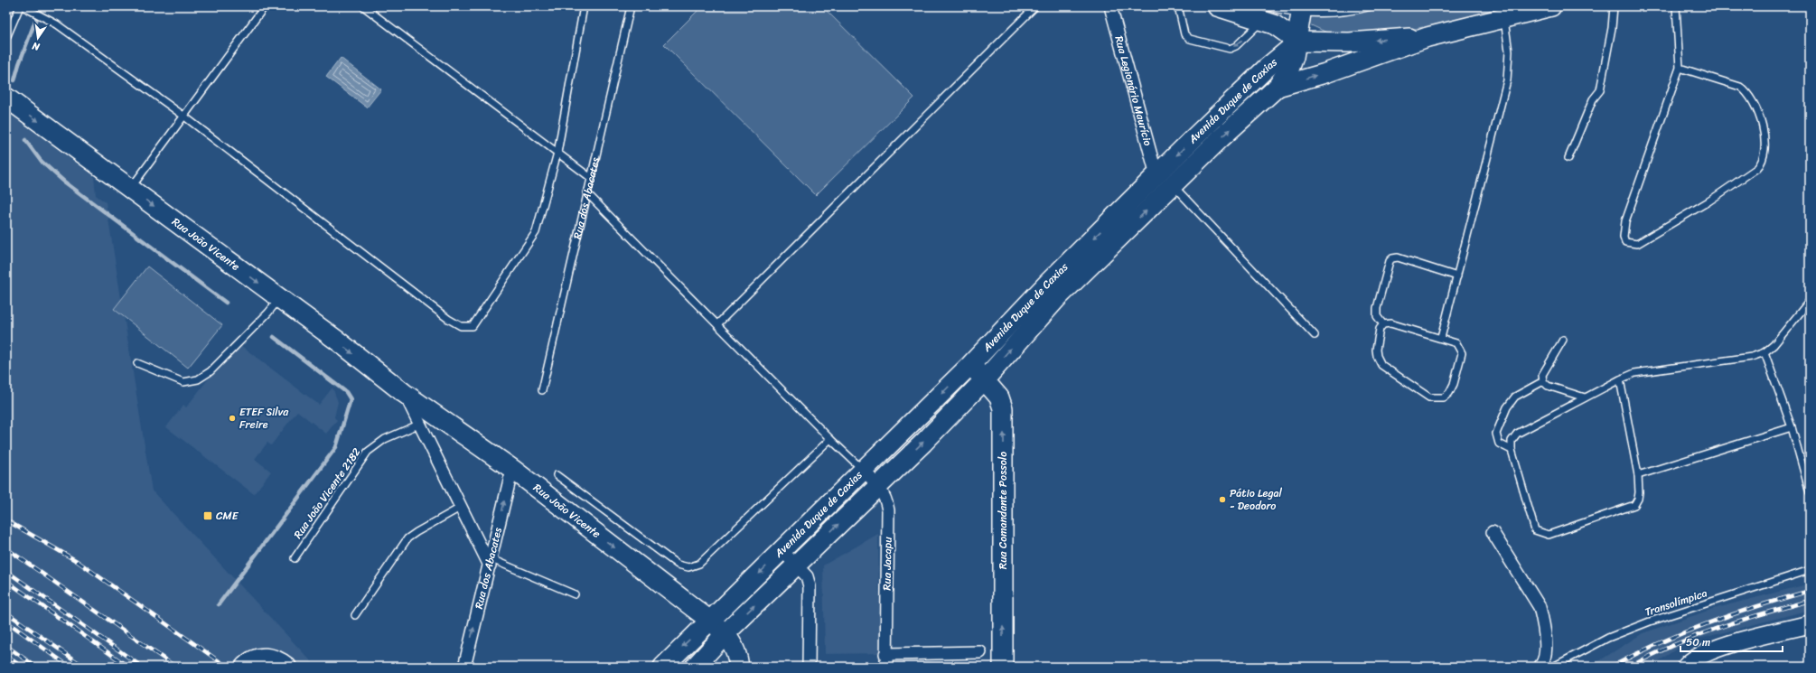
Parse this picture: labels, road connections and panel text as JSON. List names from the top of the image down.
{
  "streets": {
    "main road": ["Avenida Duque de Caxias", "Rua João Vicente", "Rua Comandante Possolo"],
    "street": ["Rua Legionário Maurício", "Rua dos Abacates", "Rua Jacapu"],
    "lane": ["Rua João Vicente 2182", "Transolímpica"]
  },
  "crossings": [
    ["Rua Legionário Maurício", "Avenida Duque de Caxias"],
    ["Avenida Duque de Caxias", "Rua João Vicente"],
    ["Avenida Duque de Caxias", "Rua Comandante Possolo"],
    ["Avenida Duque de Caxias", "Rua Jacapu"],
    ["Rua dos Abacates", "Rua João Vicente"],
    ["Rua João Vicente", "Rua João Vicente 2182"]
  ],
  "one_way": ["Rua João Vicente", "Rua Comandante Possolo"],
  "places": {
    "other": ["ETEF Silva Freire", "Pátio Legal - Deodoro"],
    "transit": ["CME"]
  },
  "scale_bar": "50 m",
  "north": "bottom"
}
